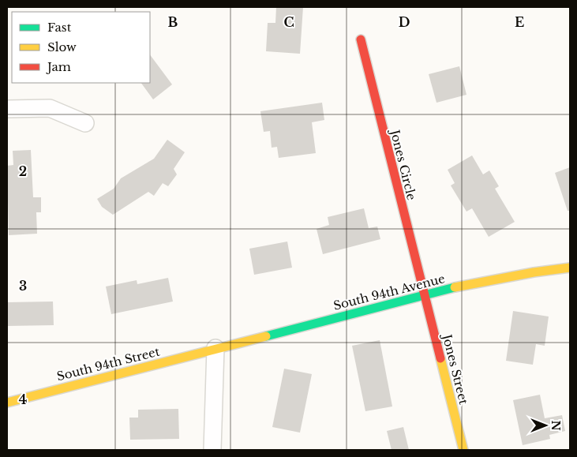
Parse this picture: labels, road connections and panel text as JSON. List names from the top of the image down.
{
  "streets": {
    "street": [
      "Jones Circle",
      "South 94th Avenue",
      "South 94th Street",
      "Jones Street"
    ]
  },
  "crossings": [
    ["Jones Circle", "South 94th Avenue"],
    ["Jones Circle", "Jones Street"],
    ["South 94th Avenue", "South 94th Street"],
    ["South 94th Avenue", "Jones Street"]
  ],
  "legend": ["Fast", "Slow", "Jam"],
  "north": "right",
  "grid": {
    "columns": [
      "B",
      "C",
      "D",
      "E"
    ],
    "rows": ["2", "3", "4"]
  }
}
